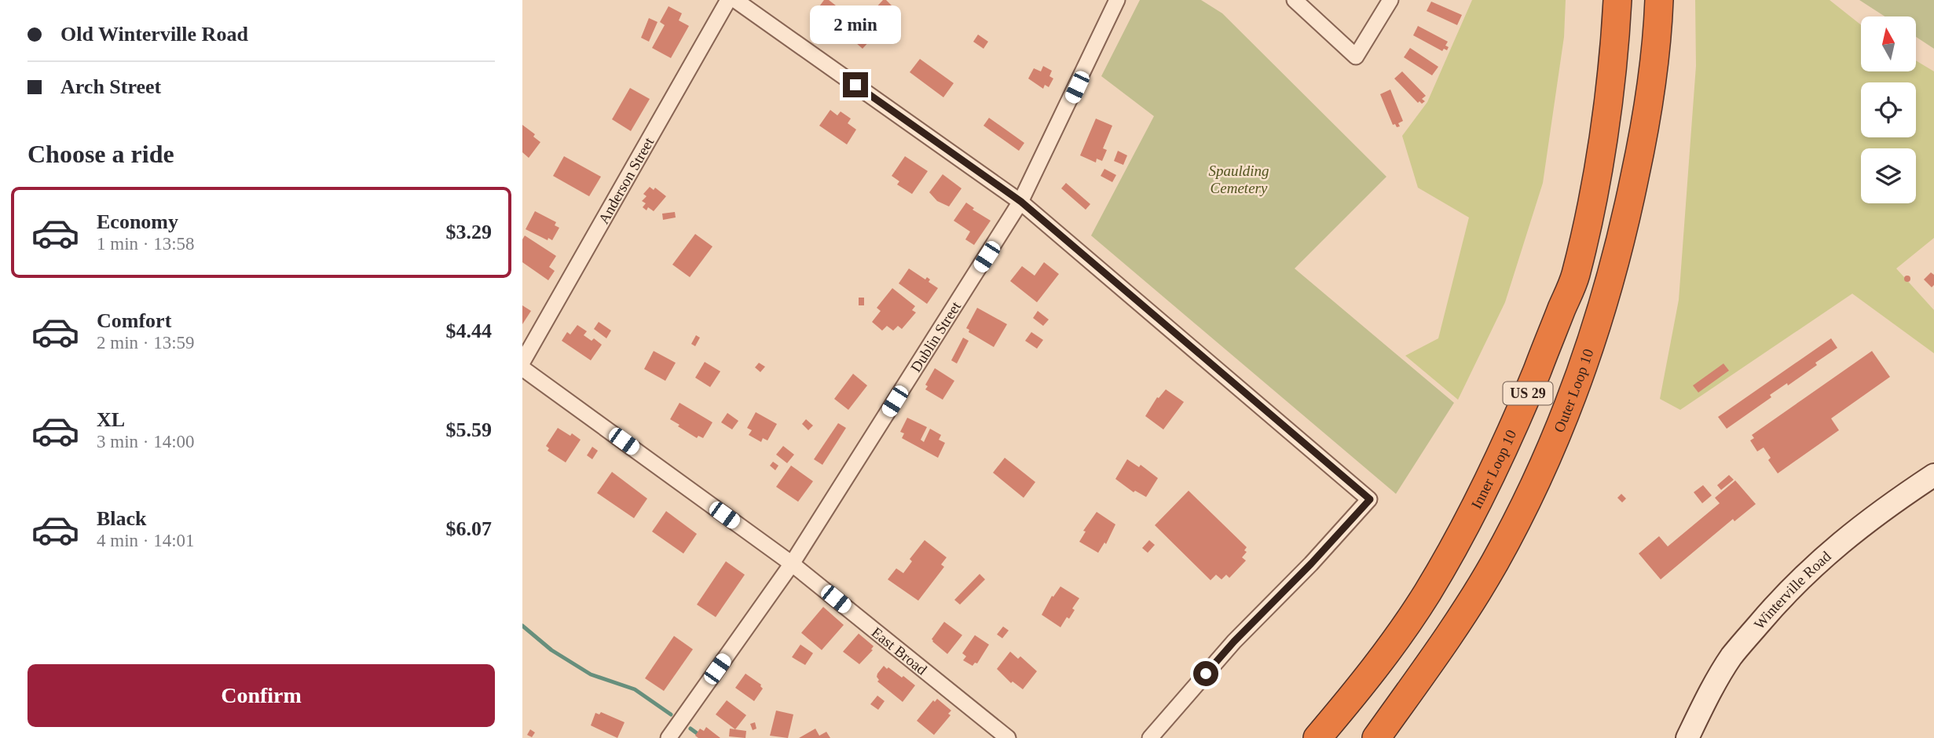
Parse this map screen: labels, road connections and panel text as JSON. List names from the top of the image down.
{
  "streets": {
    "highway": ["Outer Loop 10", "US 29", "Inner Loop 10"],
    "street": [
      "Anderson Street",
      "Dublin Street",
      "Winterville Road",
      "East Broad"
    ]
  },
  "crossings": [
    ["Dublin Street", "East Broad"]
  ],
  "parks": ["Spaulding Cemetery"],
  "north": "top",
  "page": {
    "banner": ["Old Winterville Road", "Arch Street"],
    "bubble": "2 min",
    "heading": "Choose a ride",
    "list": [
      {
        "name": "Economy",
        "note": "1 min · 13:58",
        "value": "$3.29"
      },
      {
        "name": "Comfort",
        "note": "2 min · 13:59",
        "value": "$4.44"
      },
      {
        "name": "XL",
        "note": "3 min · 14:00",
        "value": "$5.59"
      },
      {
        "name": "Black",
        "note": "4 min · 14:01",
        "value": "$6.07"
      }
    ],
    "buttons": "Confirm"
  }
}
